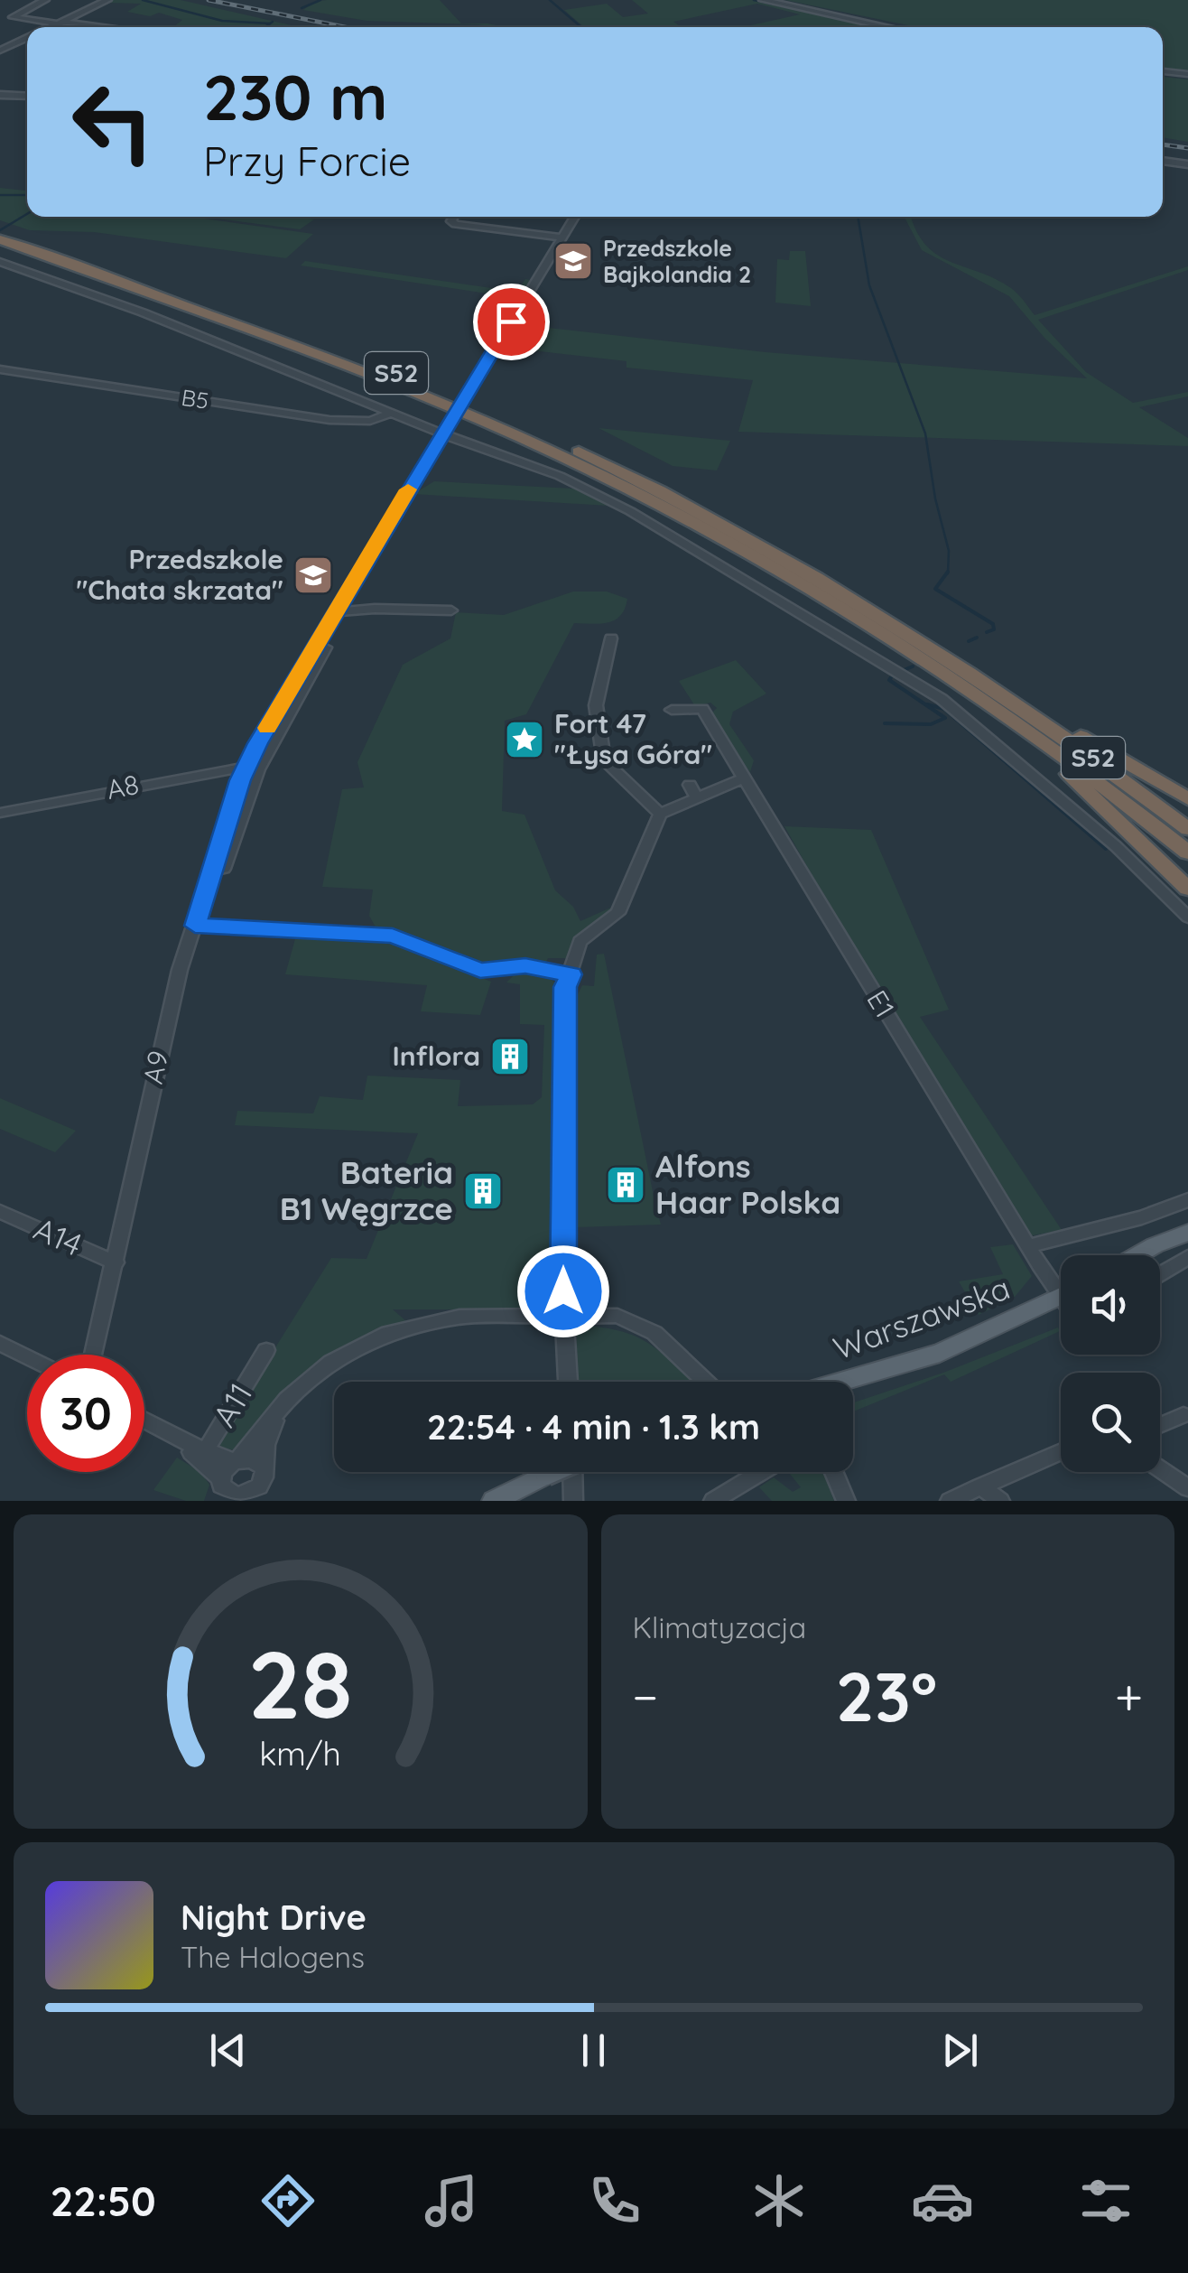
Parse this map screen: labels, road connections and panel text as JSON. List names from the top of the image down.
{
  "streets": {
    "highway": ["S52"],
    "main road": ["Warszawska"],
    "street": [
      "B5",
      "A8",
      "E1",
      "A9",
      "A14",
      "A11"
    ]
  },
  "crossings": [
    ["A8", "A9"],
    ["A9", "A14"]
  ],
  "places": {
    "school or university": ["Przedszkole Bajkolandia 2", "Przedszkole \"Chata skrzata\""],
    "place": ["Fort 47 \"Łysa Góra\""],
    "building": ["Inflora", "Alfons Haar Polska", "Bateria B1 Węgrzce"]
  },
  "page": {
    "turn": ["230 m", "Przy Forcie"],
    "limit": "30",
    "trip": "22:54 · 4 min · 1.3 km",
    "tile": "Klimatyzacja",
    "heat": ["−", "23°", "+"],
    "song": ["Night Drive", "The Halogens"],
    "tabs": "22:50",
    "gauge": ["28", "km/h"]
  }
}
